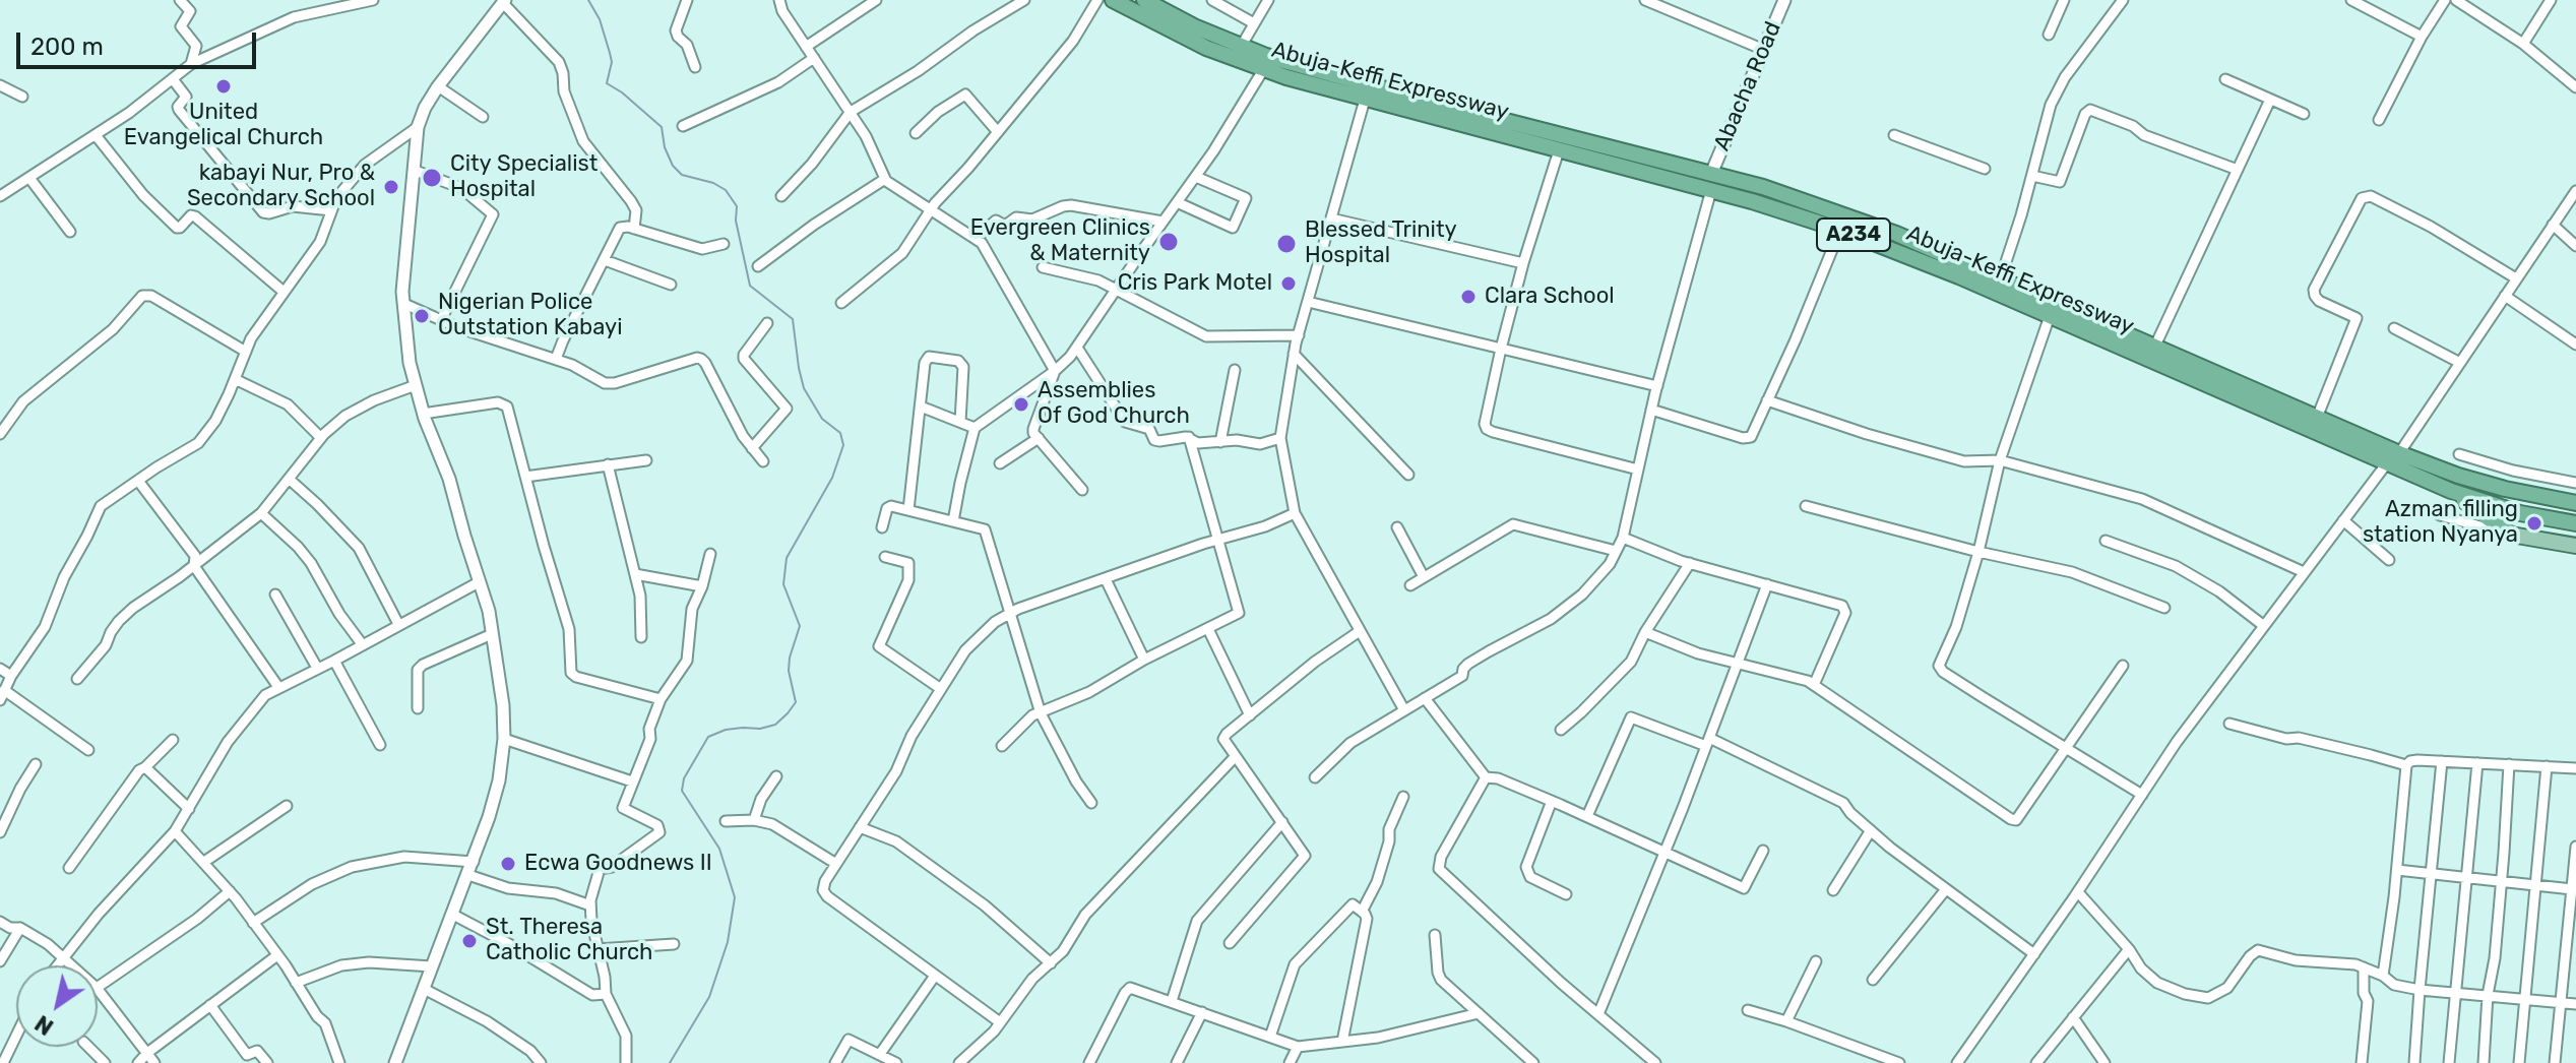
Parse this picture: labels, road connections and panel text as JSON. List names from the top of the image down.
{
  "streets": {
    "highway": ["Abuja-Keffi Expressway", "A234"],
    "street": ["Abacha Road"]
  },
  "crossings": [
    ["Abuja-Keffi Expressway", "Abacha Road"]
  ],
  "places": [
    "United Evangelical Church",
    "City Specialist Hospital",
    "kabayi Nur, Pro & Secondary School",
    "Evergreen Clinics & Maternity",
    "Blessed Trinity Hospital",
    "Cris Park Motel",
    "Clara School",
    "Nigerian Police Outstation Kabayi",
    "Assemblies Of God Church",
    "Azman filling station Nyanya",
    "Ecwa Goodnews II",
    "St. Theresa Catholic Church"
  ],
  "scale_bar": "200 m",
  "north": "bottom left"
}
